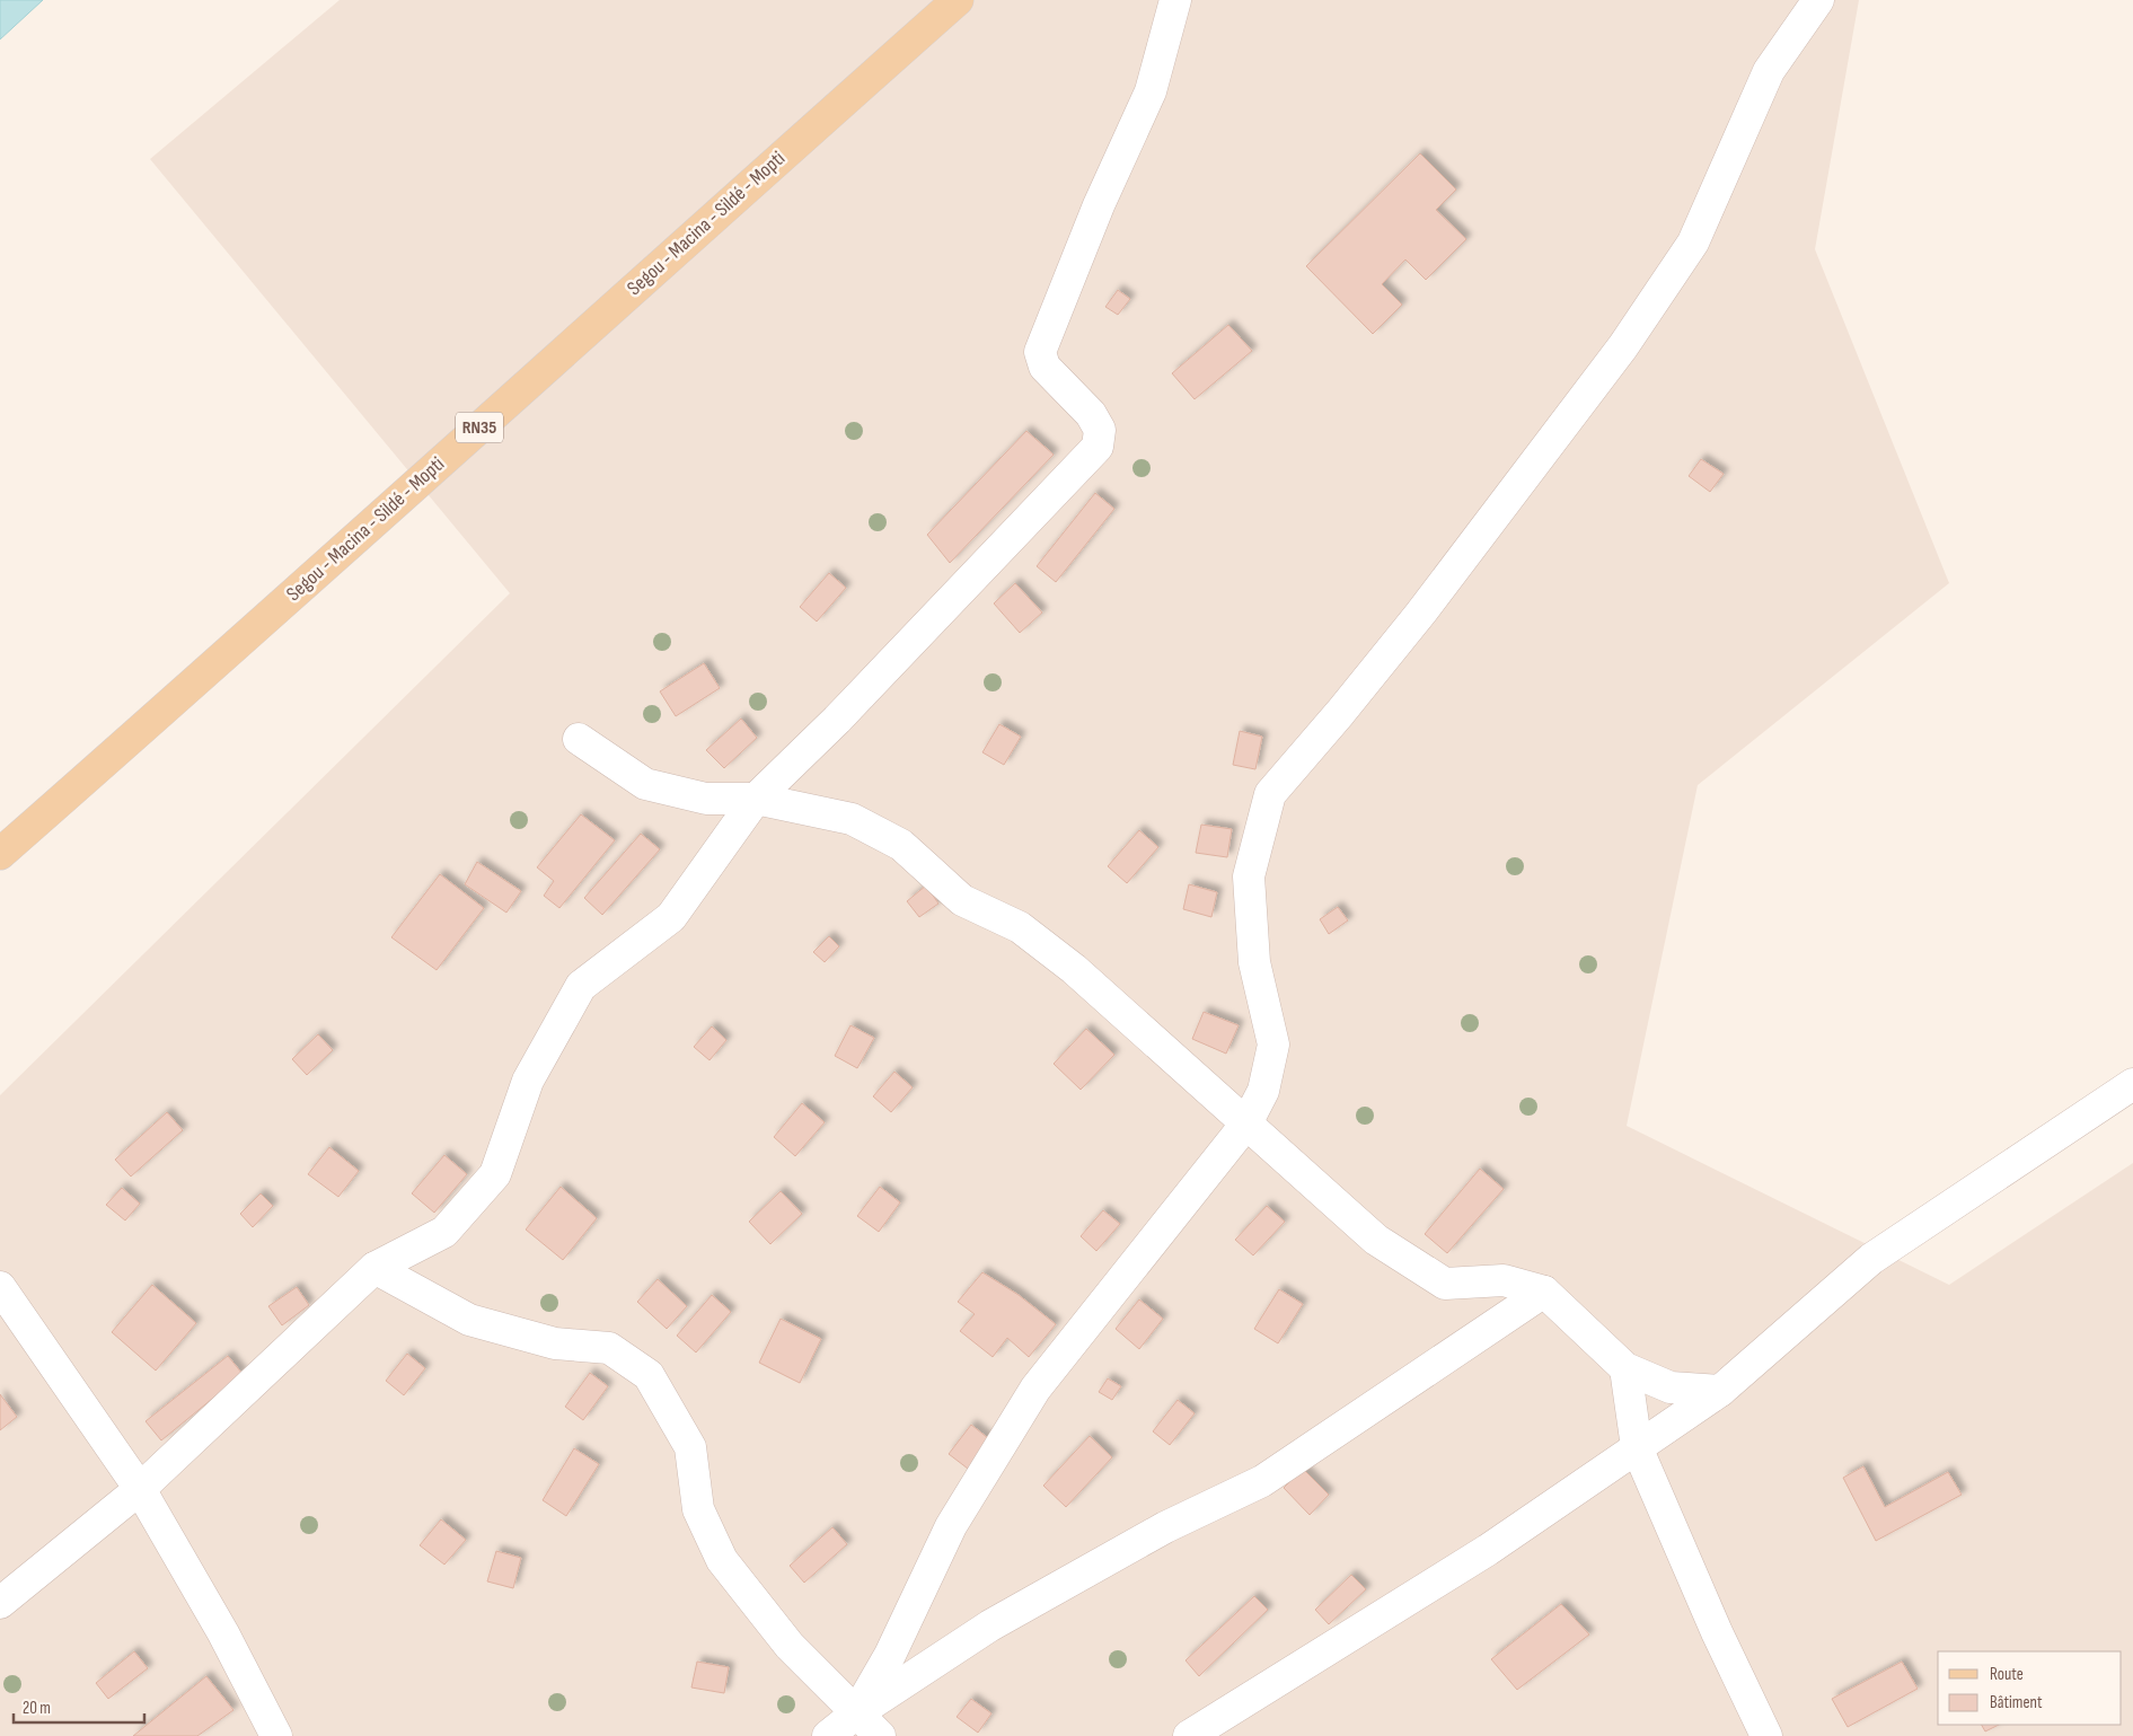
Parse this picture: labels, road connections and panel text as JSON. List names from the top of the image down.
{
  "streets": {
    "main road": ["Segou - Macina - Sildé - Mopti", "RN35"]
  },
  "legend": ["Route", "Bâtiment"],
  "scale_bar": "20 m"
}
